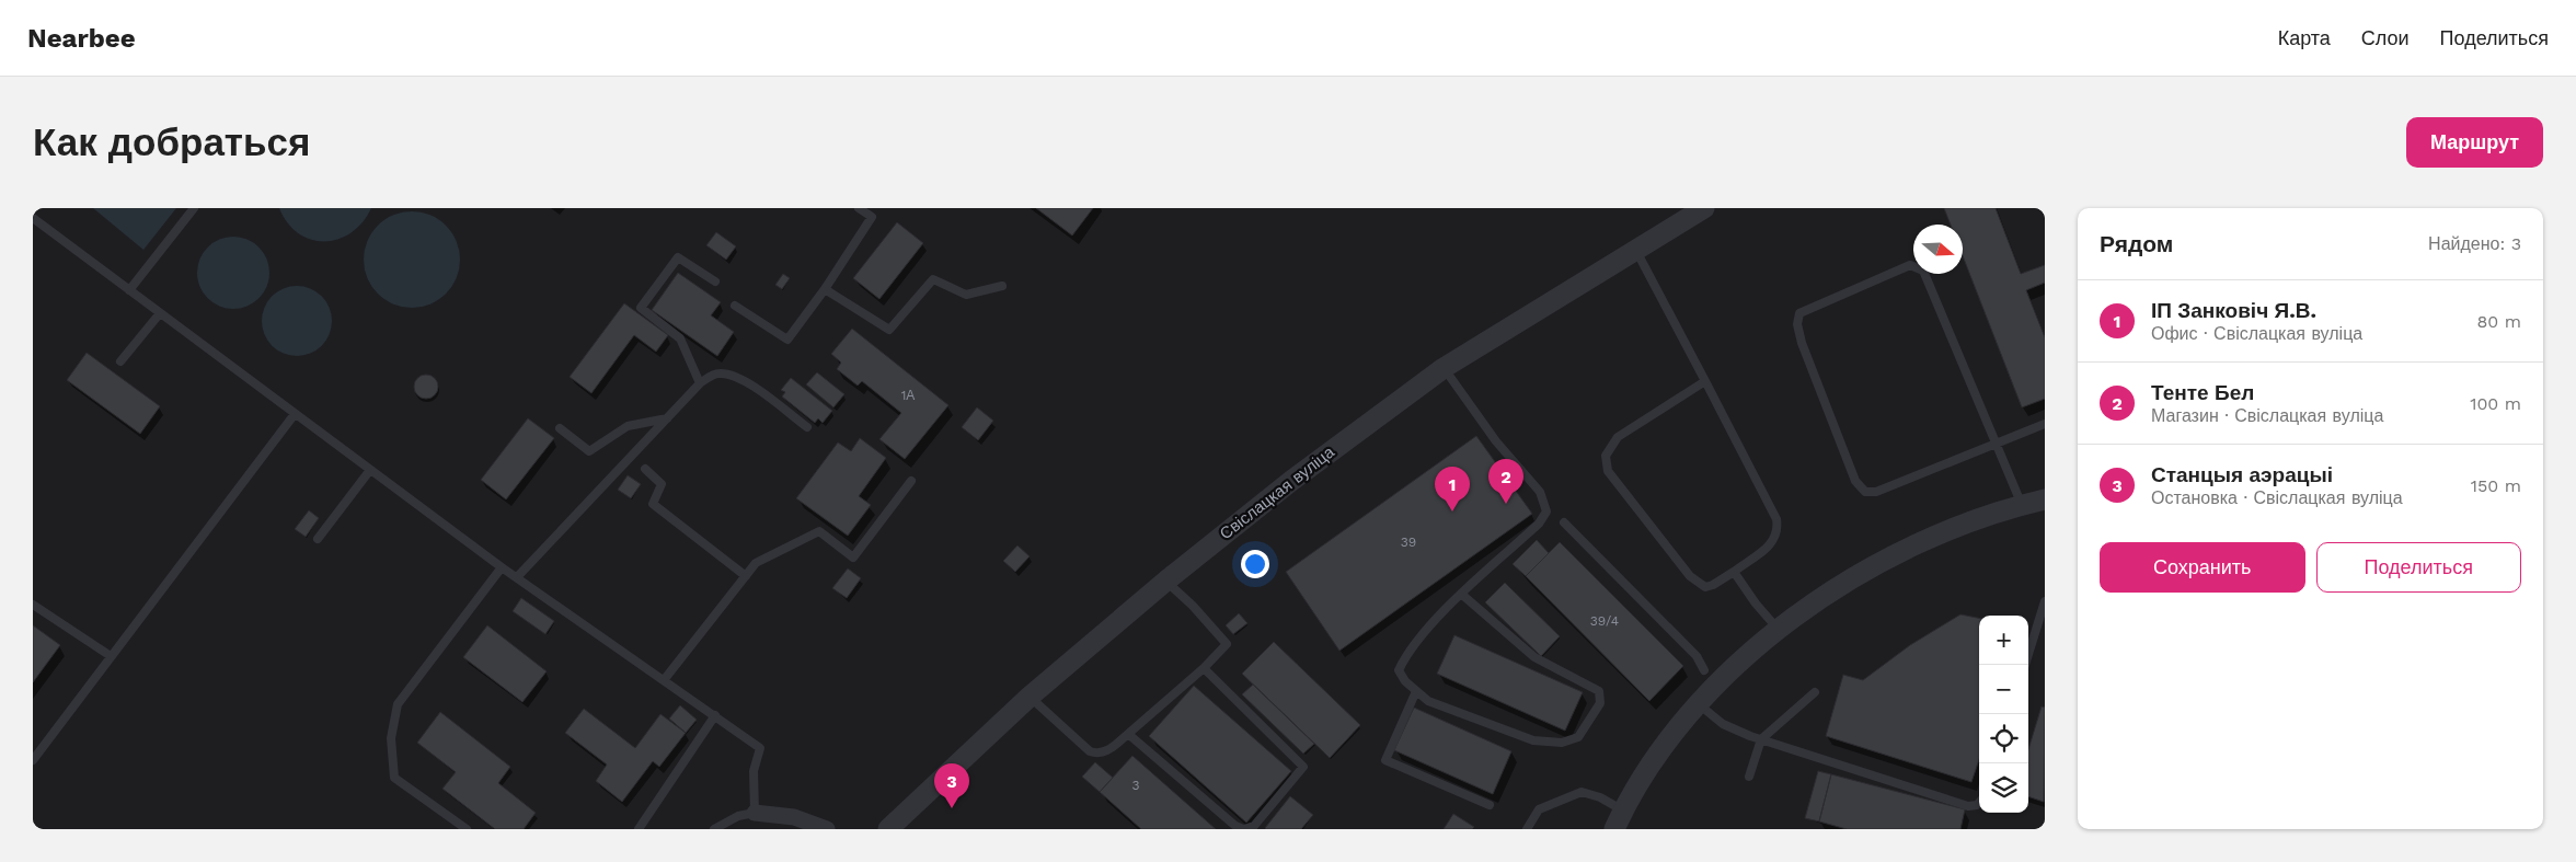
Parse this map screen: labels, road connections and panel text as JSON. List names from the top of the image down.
{
  "streets": {
    "street": ["Свіслацкая вуліца"]
  },
  "house_numbers": [
    "1А",
    "39",
    "39/4",
    "3"
  ],
  "north": "right",
  "page": {
    "header": "Nearbee",
    "nav": ["Карта", "Слои", "Поделиться"],
    "buttons": [
      "Маршрут",
      ["Сохранить", "Поделиться"]
    ],
    "title": "Как добраться",
    "heading": ["Рядом", "Найдено: 3"],
    "list": [
      {
        "mark": "1",
        "name": "ІП Занковіч Я.В.",
        "note": "Офис · Свіслацкая вуліца",
        "value": "80 m"
      },
      {
        "mark": "2",
        "name": "Тенте Бел",
        "note": "Магазин · Свіслацкая вуліца",
        "value": "100 m"
      },
      {
        "mark": "3",
        "name": "Станцыя аэрацыі",
        "note": "Остановка · Свіслацкая вуліца",
        "value": "150 m"
      }
    ],
    "pins": ["2", "1", "3"],
    "map_buttons": ["+", "−"]
  }
}
